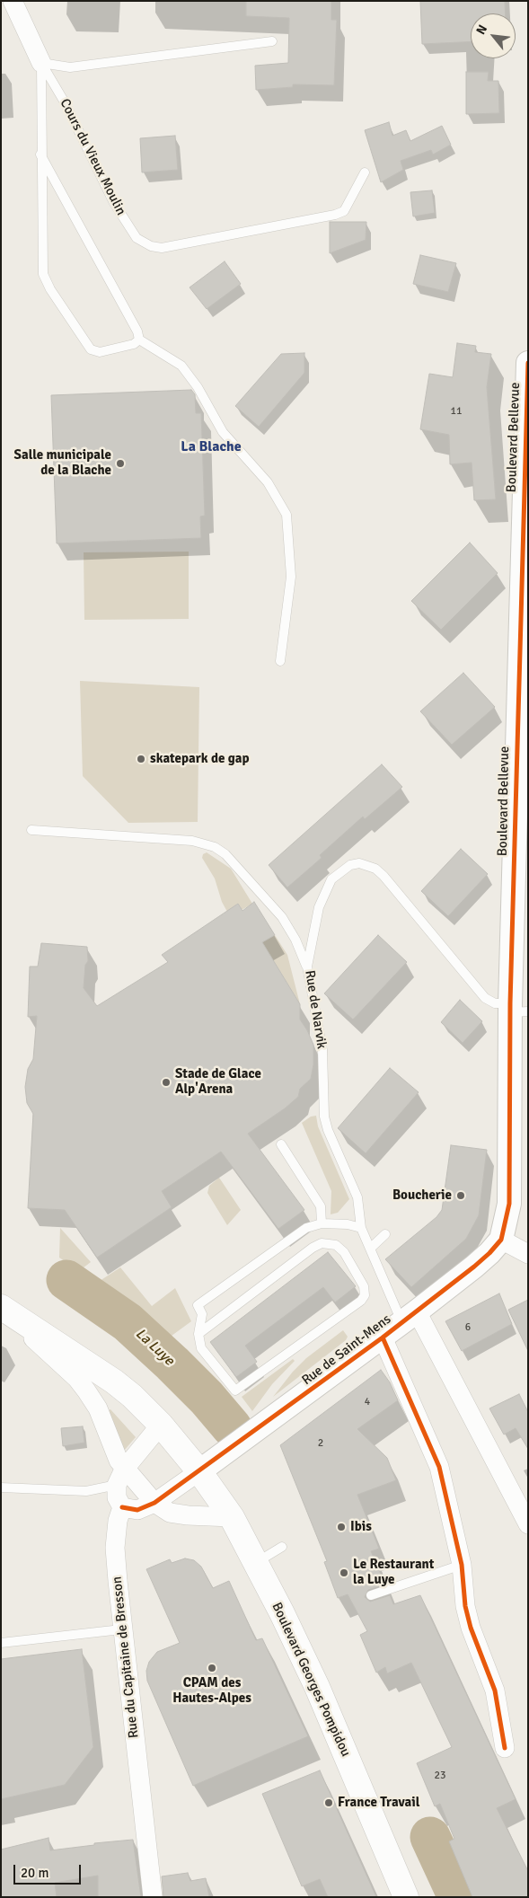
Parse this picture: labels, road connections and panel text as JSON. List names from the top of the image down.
{
  "streets": {
    "main road": ["Boulevard Georges Pompidou"],
    "street": [
      "Cours du Vieux Moulin",
      "Boulevard Bellevue",
      "Rue de Saint-Mens",
      "Rue du Capitaine de Bresson"
    ],
    "lane": ["Rue de Narvik"]
  },
  "crossings": [
    ["Boulevard Bellevue", "Rue de Narvik"],
    ["Boulevard Bellevue", "Rue de Saint-Mens"],
    ["Rue de Narvik", "Rue de Saint-Mens"],
    ["Rue de Saint-Mens", "Boulevard Georges Pompidou"]
  ],
  "districts": ["La Blache"],
  "water": ["La Luye"],
  "places": [
    "Salle municipale de la Blache",
    "skatepark de gap",
    "Stade de Glace Alp'Arena",
    "Boucherie",
    "Ibis",
    "Le Restaurant la Luye",
    "CPAM des Hautes-Alpes",
    "France Travail"
  ],
  "house_numbers": [
    "11",
    "6",
    "4",
    "2",
    "23"
  ],
  "scale_bar": "20 m",
  "north": "top left"
}
